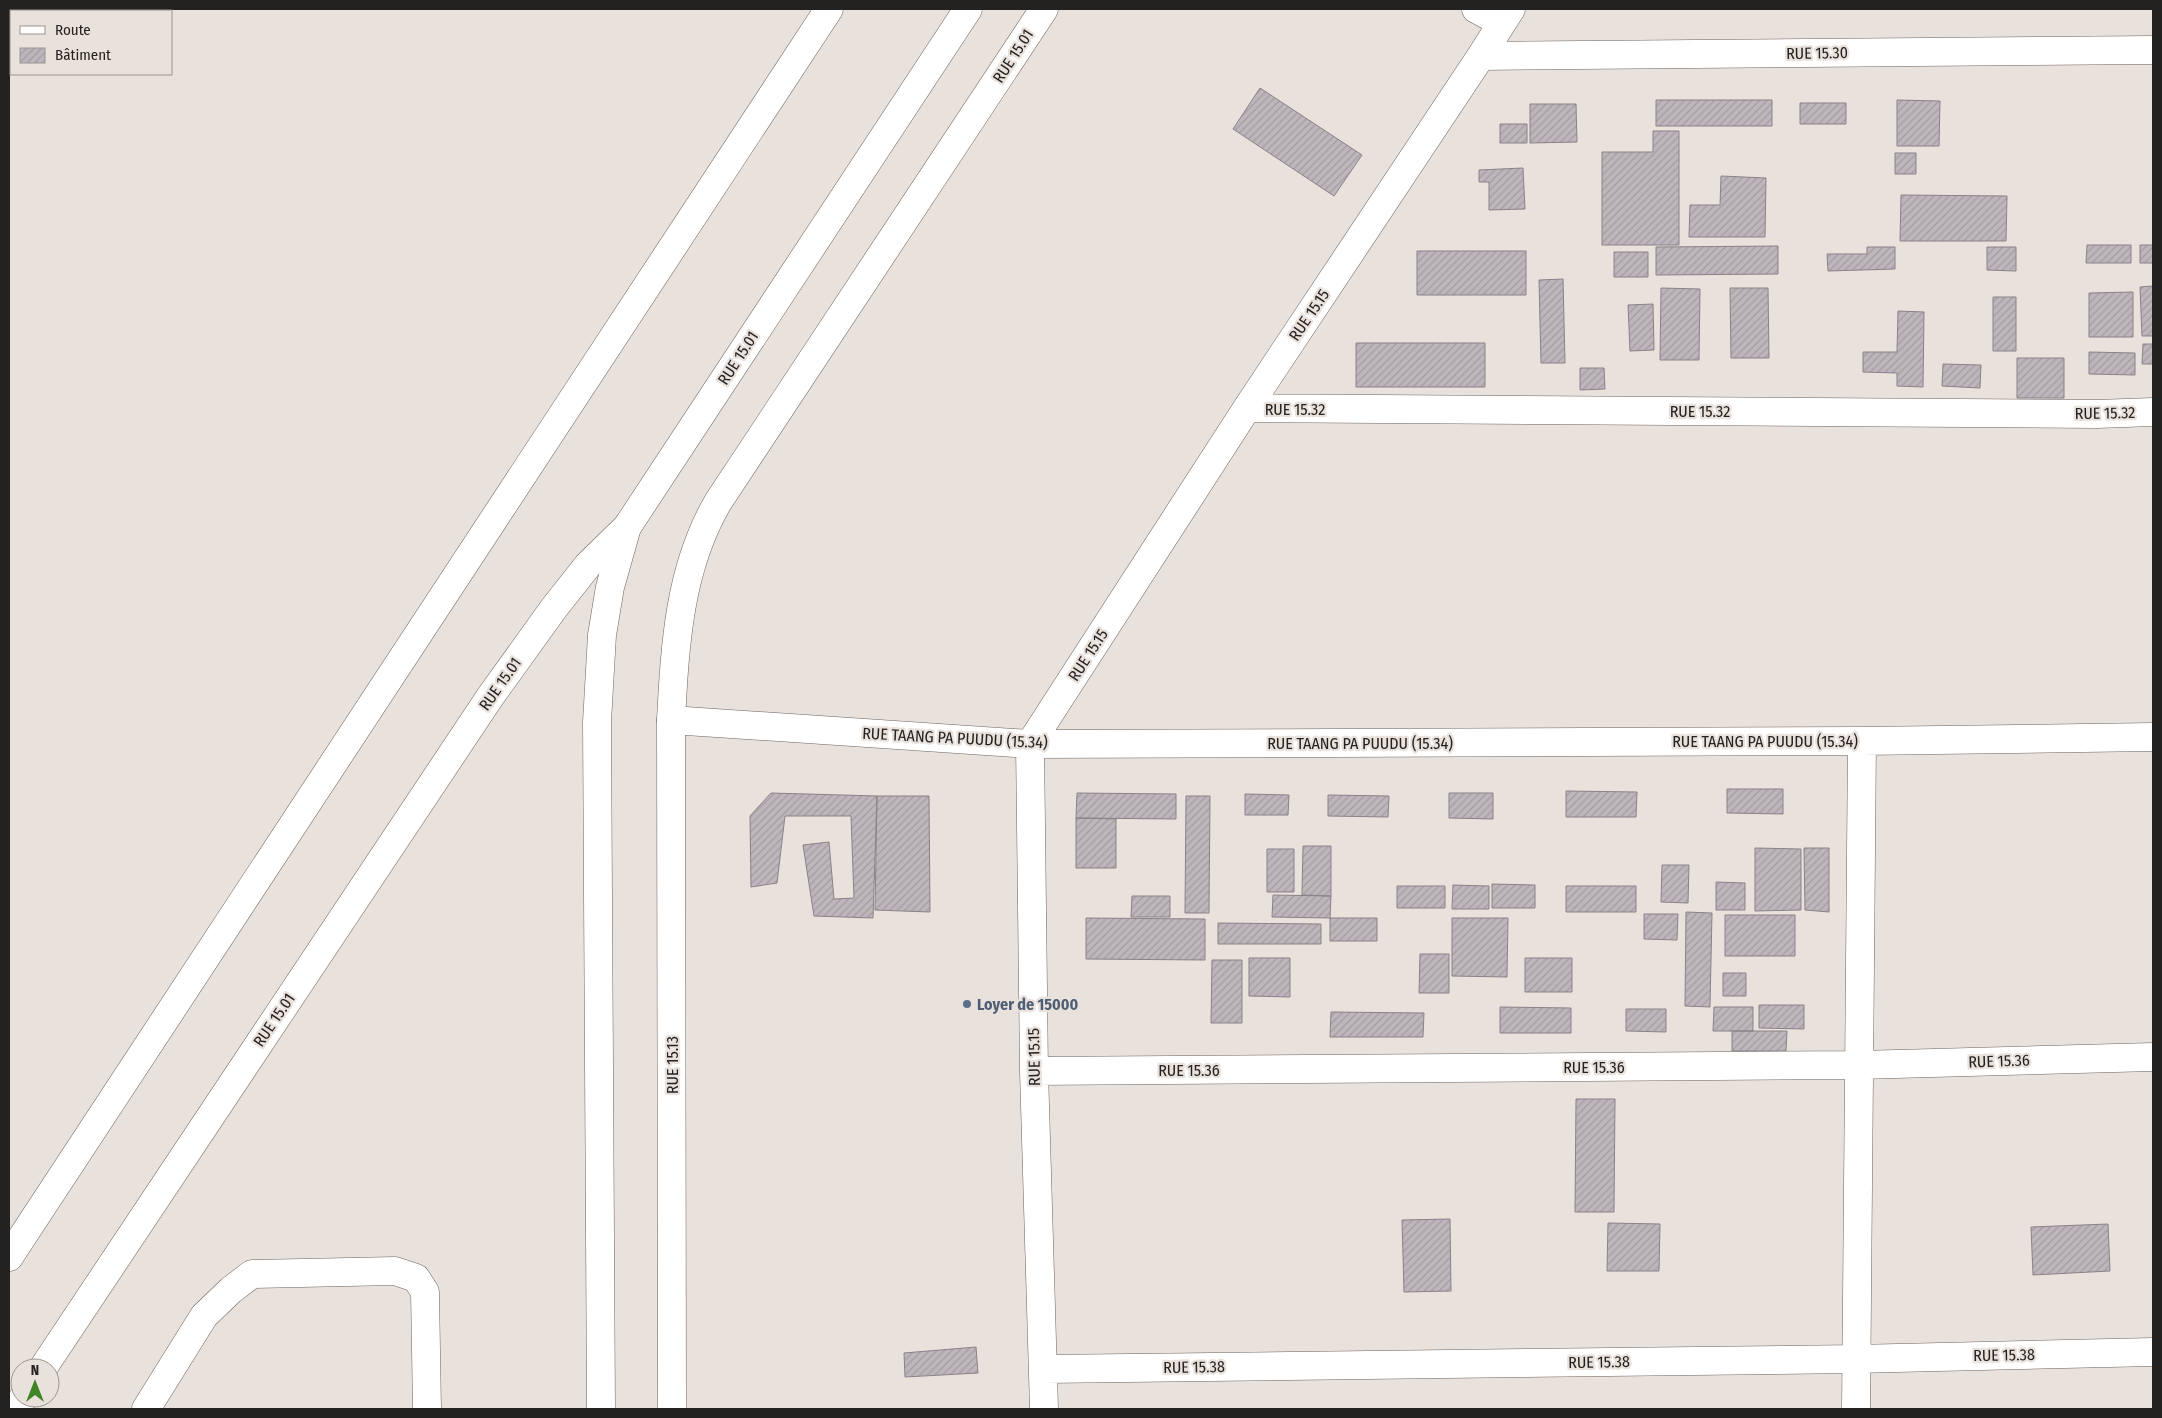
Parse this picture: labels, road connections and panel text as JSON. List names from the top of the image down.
{
  "streets": {
    "street": [
      "RUE 15.30",
      "RUE 15.01",
      "RUE 15.15",
      "RUE 15.32",
      "RUE TAANG PA PUUDU (15.34)",
      "RUE 15.36",
      "RUE 15.13",
      "RUE 15.38"
    ]
  },
  "crossings": [
    ["RUE 15.30", "RUE 15.15"],
    ["RUE 15.01", "RUE TAANG PA PUUDU (15.34)"],
    ["RUE 15.01", "RUE 15.13"],
    ["RUE 15.15", "RUE 15.32"],
    ["RUE 15.15", "RUE TAANG PA PUUDU (15.34)"],
    ["RUE 15.15", "RUE 15.36"],
    ["RUE 15.15", "RUE 15.38"],
    ["RUE TAANG PA PUUDU (15.34)", "RUE 15.13"]
  ],
  "places": ["Loyer de 15000"],
  "legend": ["Route", "Bâtiment"],
  "north": "top"
}
